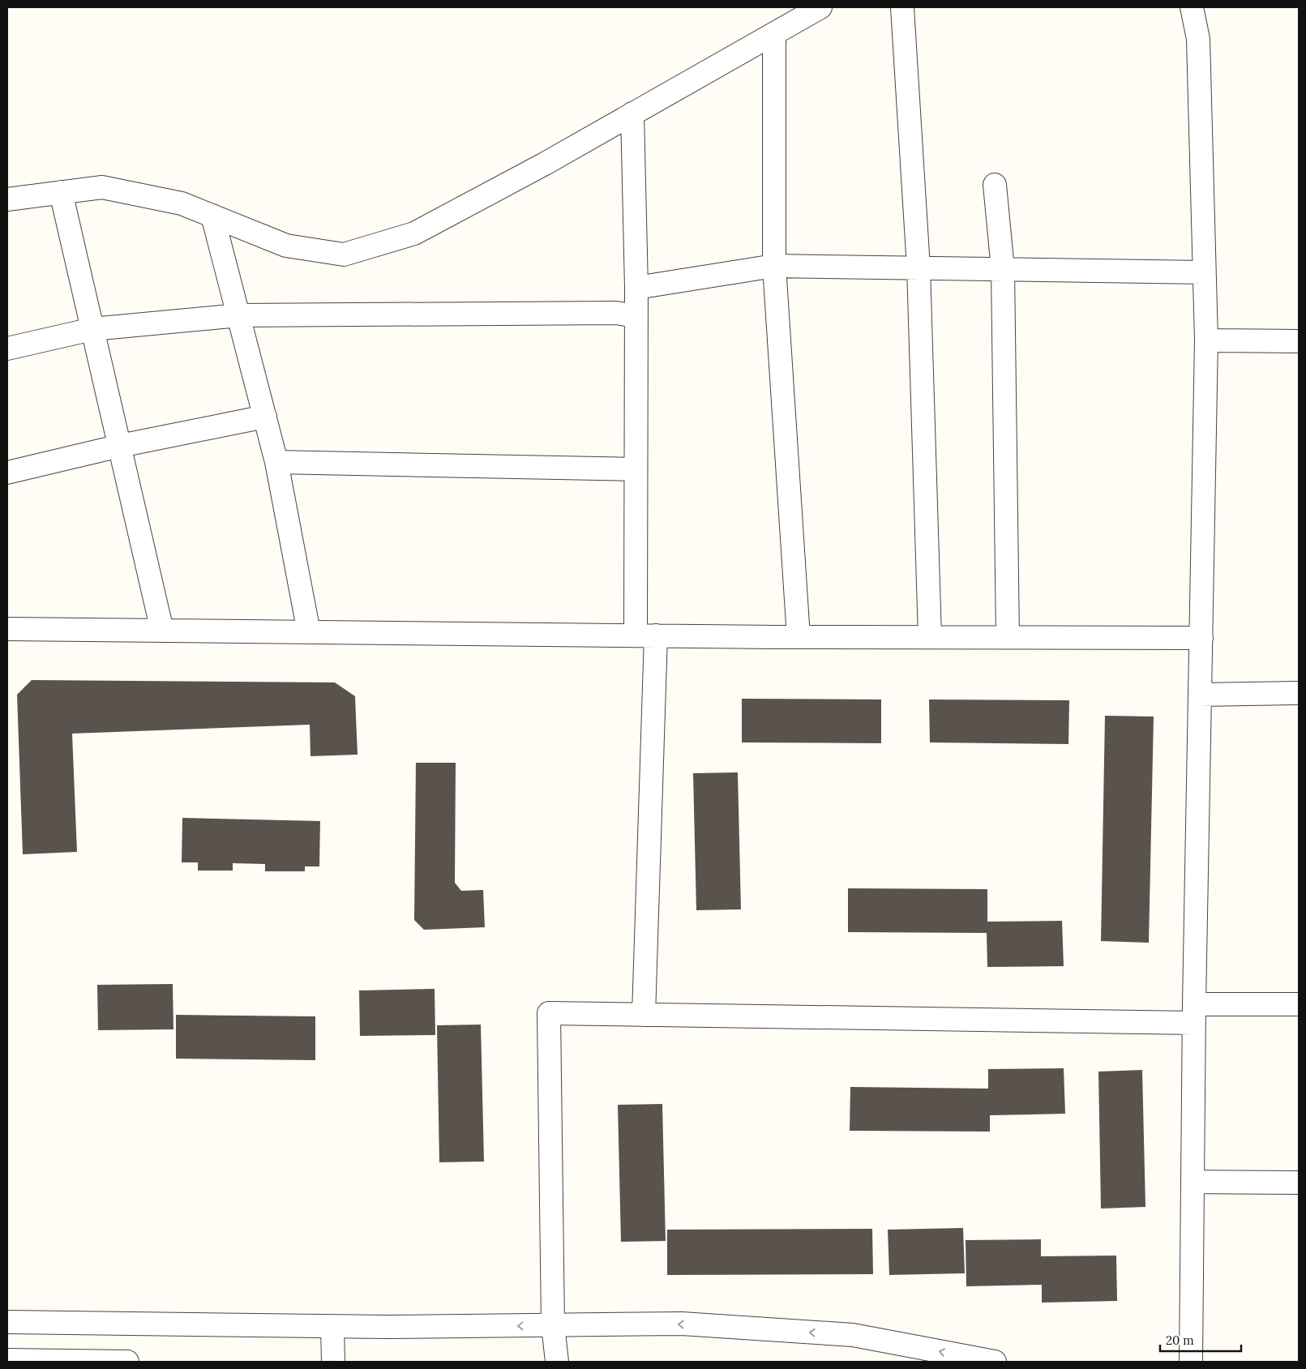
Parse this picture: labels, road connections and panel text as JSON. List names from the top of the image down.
{
  "scale_bar": "20 m"
}
